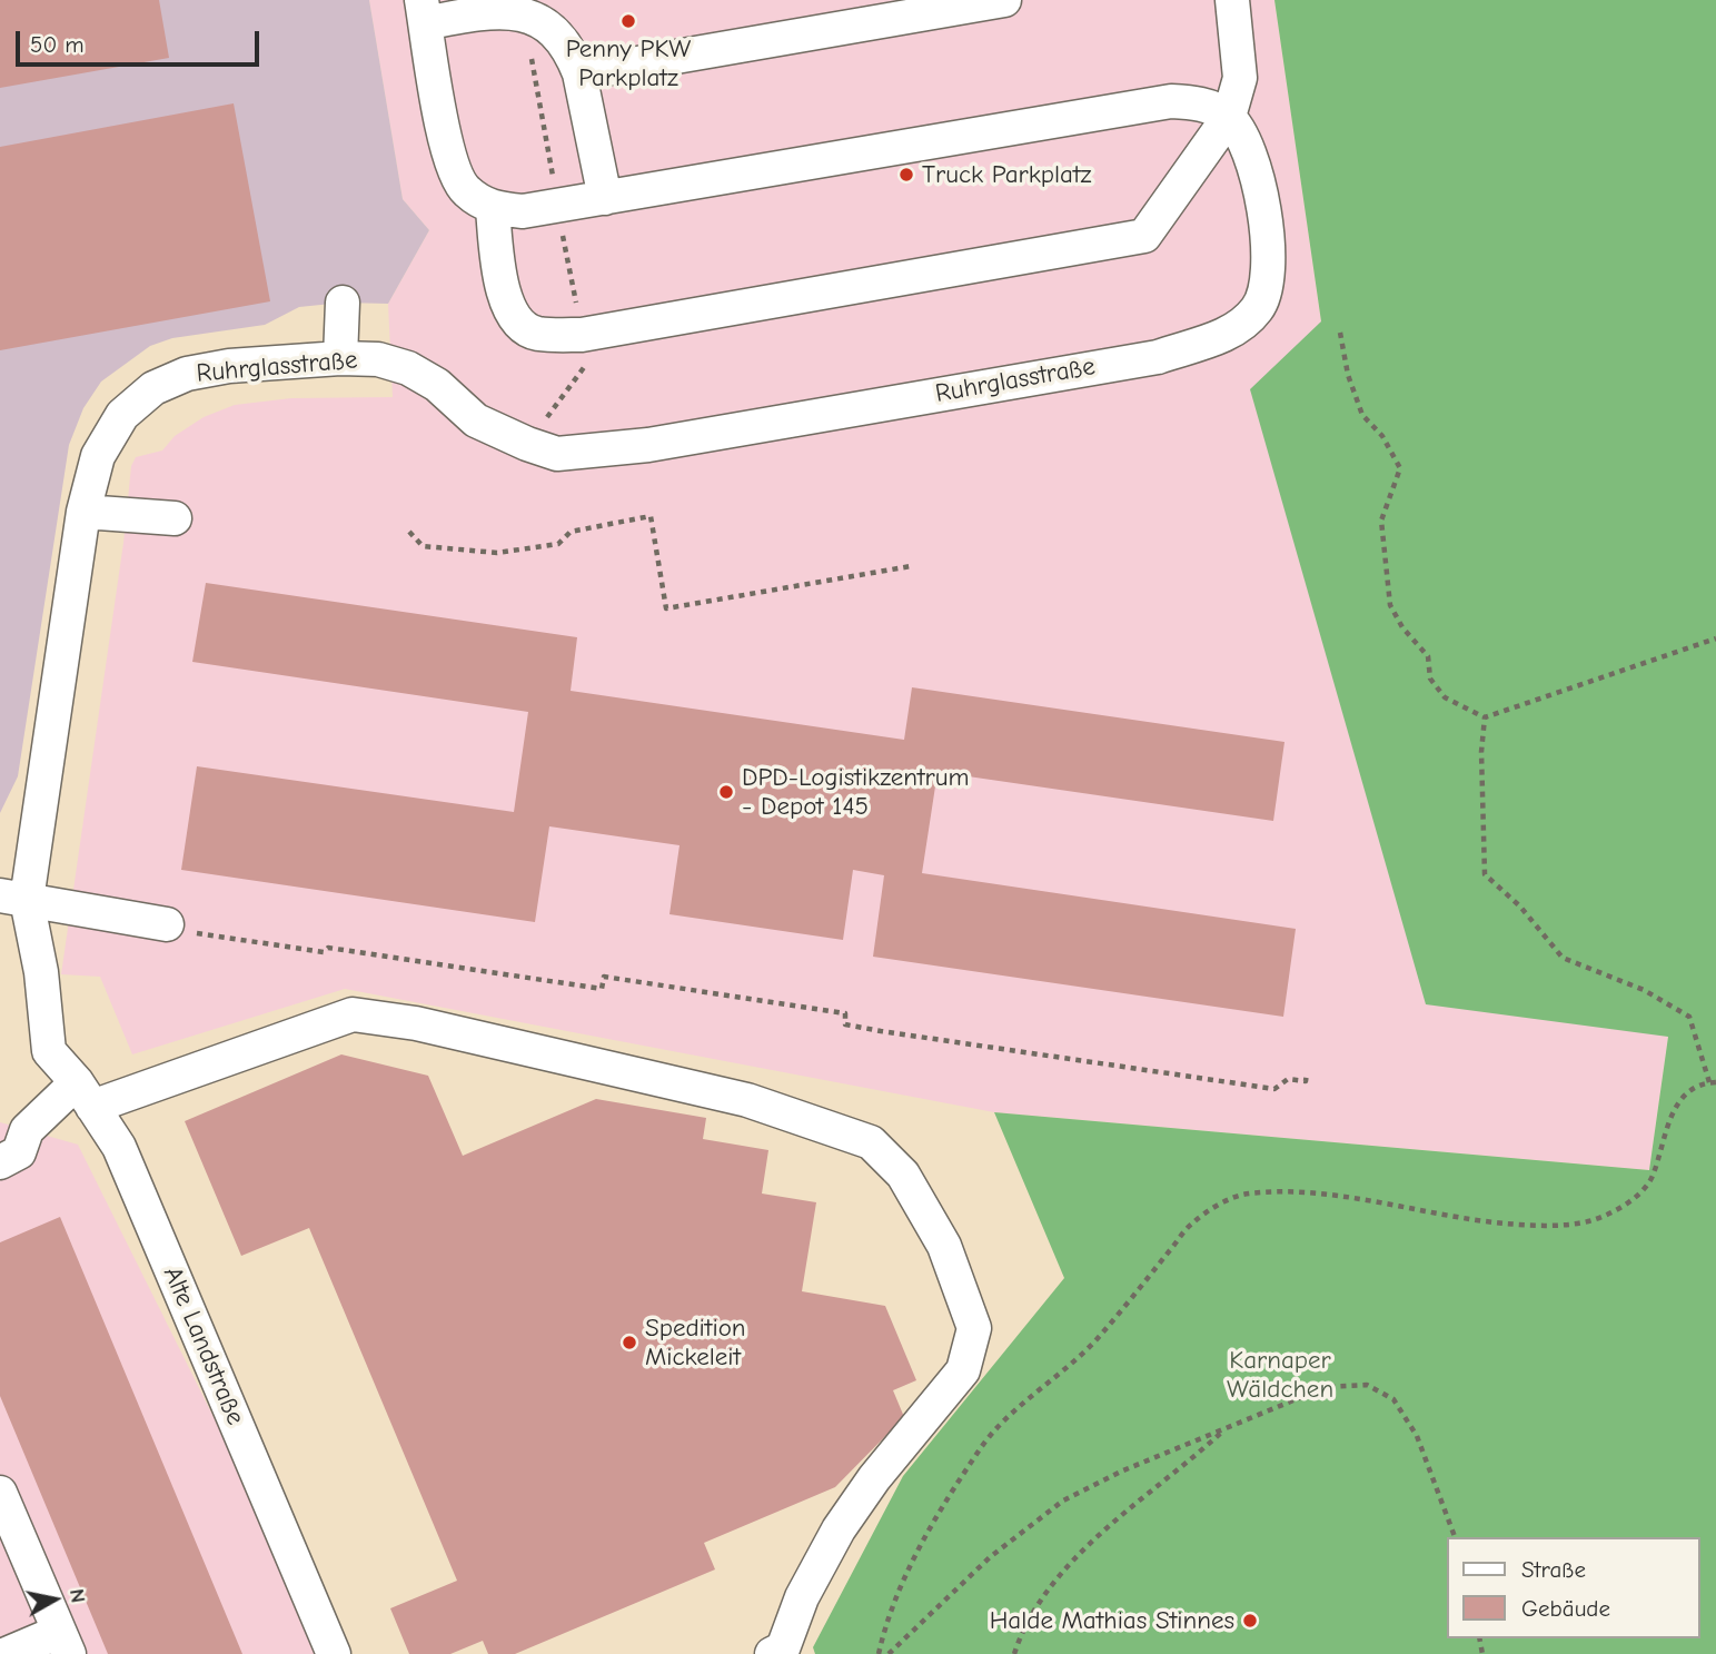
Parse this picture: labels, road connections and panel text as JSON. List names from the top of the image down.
{
  "streets": {
    "street": ["Ruhrglasstraße", "Alte Landstraße"]
  },
  "crossings": [
    ["Ruhrglasstraße", "Alte Landstraße"]
  ],
  "parks": ["Karnaper Wäldchen"],
  "places": [
    "Penny PKW Parkplatz",
    "Truck Parkplatz",
    "DPD-Logistikzentrum - Depot 145",
    "Spedition Mickeleit",
    "Halde Mathias Stinnes"
  ],
  "legend": ["Straße", "Gebäude"],
  "scale_bar": "50 m",
  "north": "right"
}
